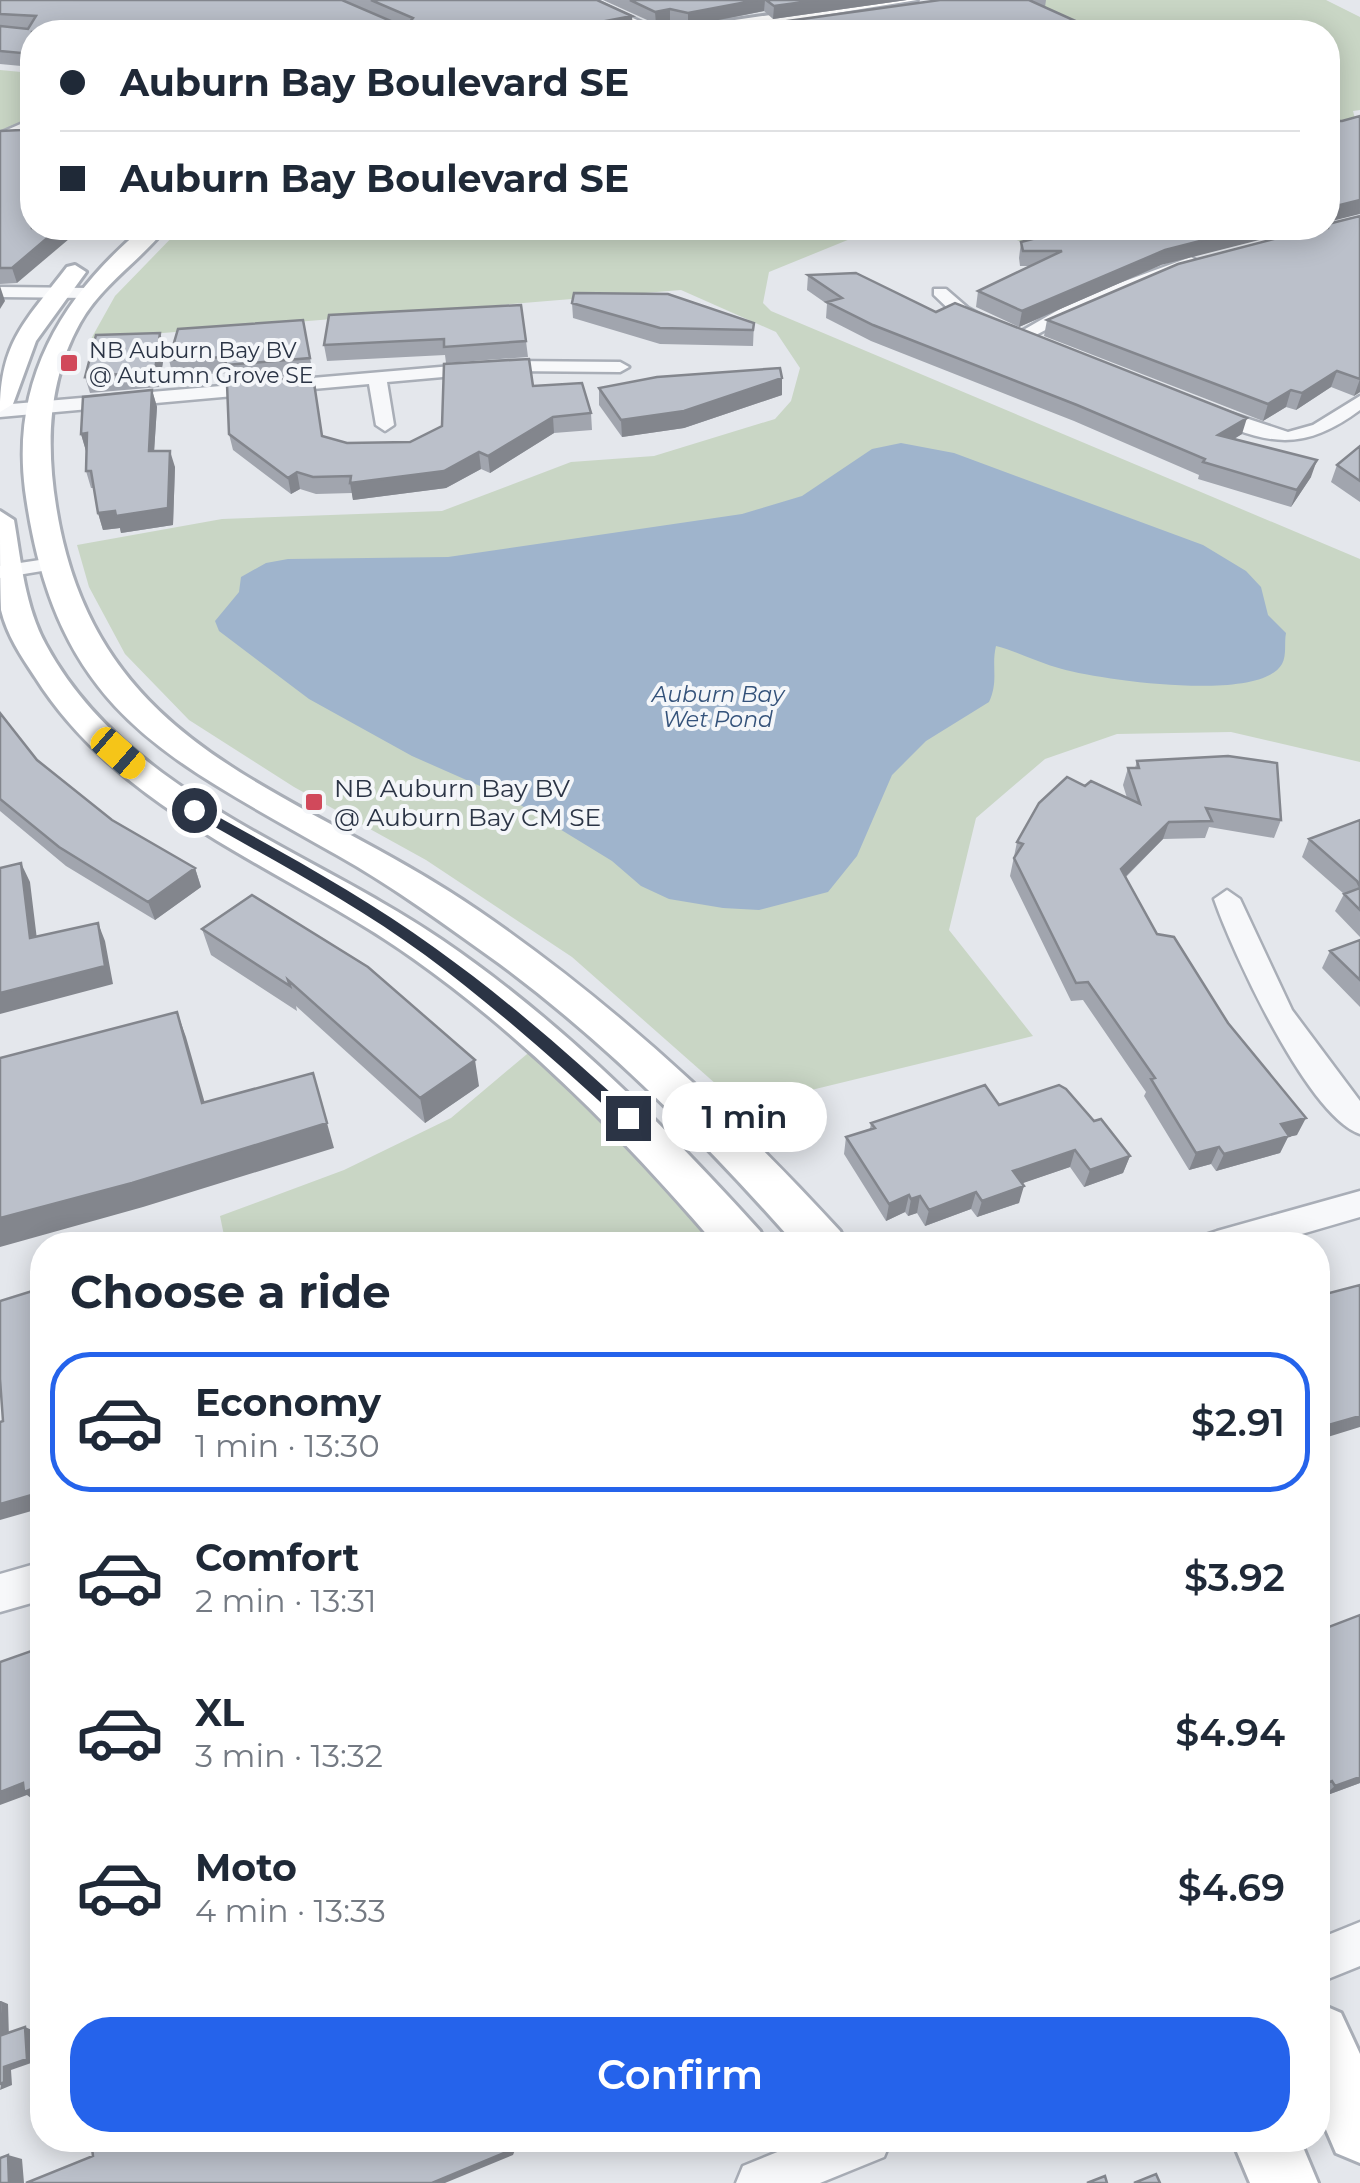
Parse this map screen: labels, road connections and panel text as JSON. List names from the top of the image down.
{
  "water": ["Auburn Bay Wet Pond"],
  "places": {
    "transit": ["NB Auburn Bay BV @ Autumn Grove SE", "NB Auburn Bay BV @ Auburn Bay CM SE"]
  },
  "page": {
    "banner": ["Auburn Bay Boulevard SE", "Auburn Bay Boulevard SE"],
    "bubble": "1 min",
    "heading": "Choose a ride",
    "list": [
      {
        "name": "Economy",
        "note": "1 min · 13:30",
        "value": "$2.91"
      },
      {
        "name": "Comfort",
        "note": "2 min · 13:31",
        "value": "$3.92"
      },
      {
        "name": "XL",
        "note": "3 min · 13:32",
        "value": "$4.94"
      },
      {
        "name": "Moto",
        "note": "4 min · 13:33",
        "value": "$4.69"
      }
    ],
    "buttons": "Confirm"
  }
}
